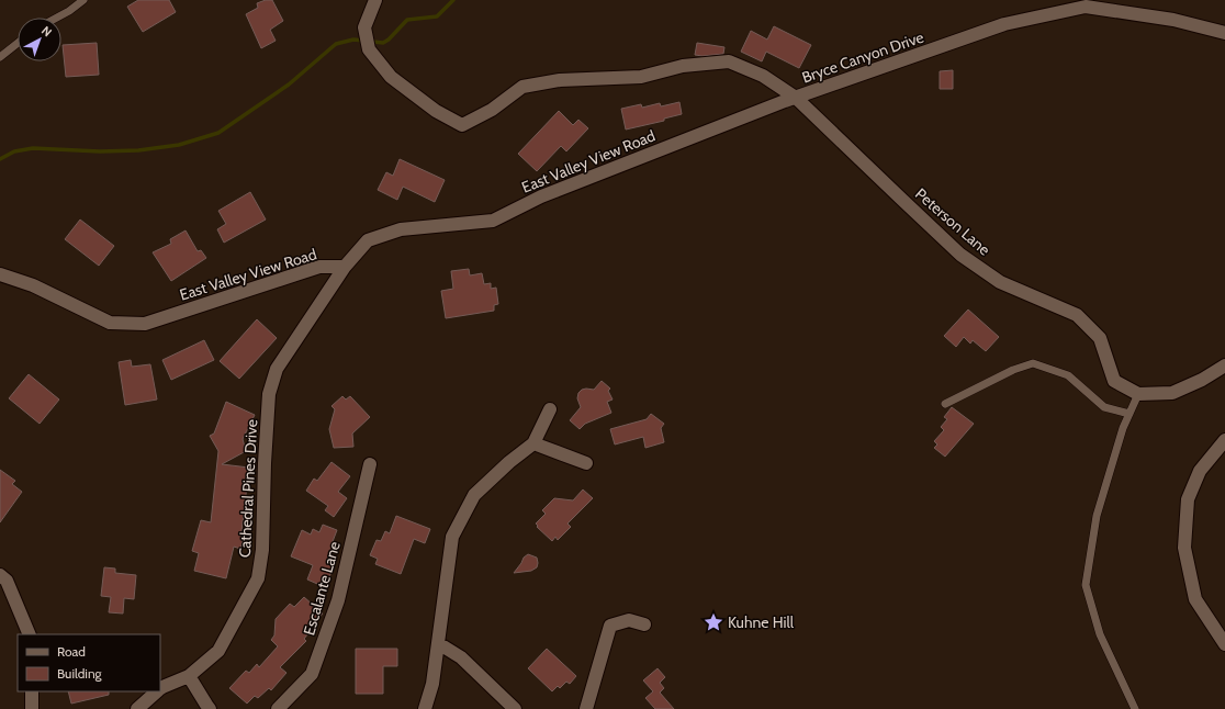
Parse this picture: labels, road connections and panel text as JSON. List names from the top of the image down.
{
  "streets": {
    "street": [
      "Bryce Canyon Drive",
      "East Valley View Road",
      "Peterson Lane",
      "Cathedral Pines Drive",
      "Escalante Lane"
    ]
  },
  "crossings": [
    ["Bryce Canyon Drive", "East Valley View Road"],
    ["Bryce Canyon Drive", "Peterson Lane"],
    ["East Valley View Road", "Peterson Lane"],
    ["East Valley View Road", "Cathedral Pines Drive"]
  ],
  "places": {
    "place": ["Kuhne Hill"]
  },
  "legend": ["Road", "Building"],
  "north": "top right"
}
